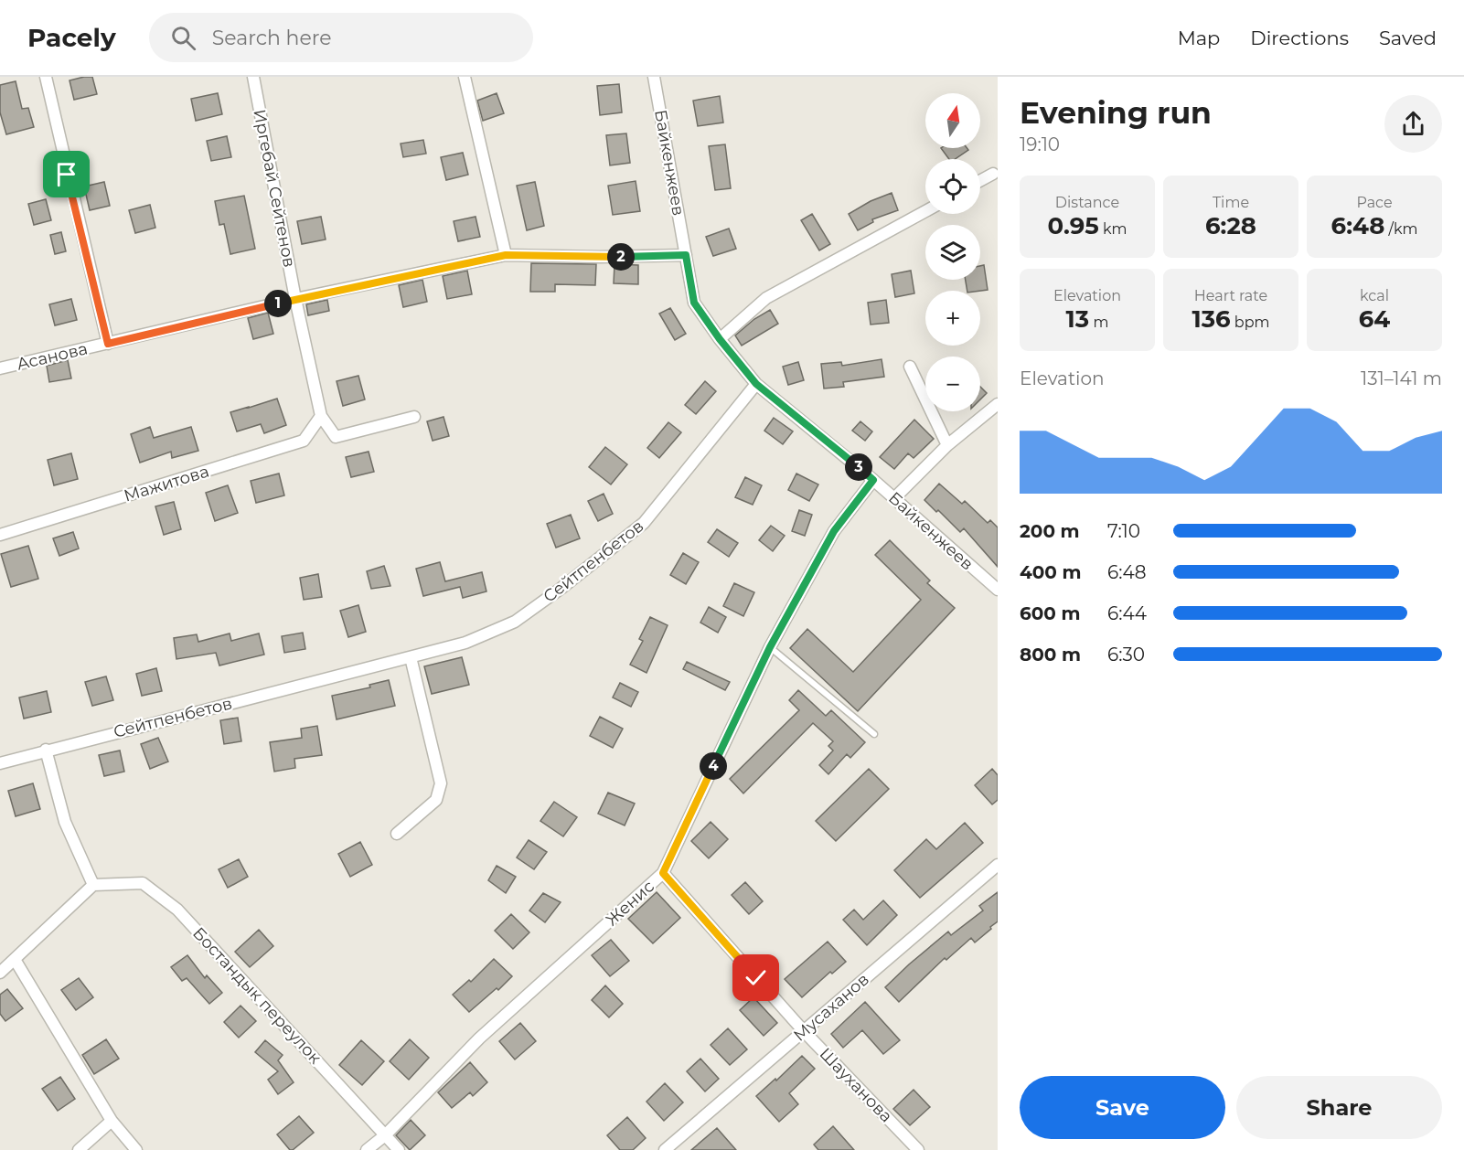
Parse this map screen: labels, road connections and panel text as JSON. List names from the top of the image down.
{
  "streets": {
    "street": [
      "Байкенжеев",
      "Иргебай Сейтенов",
      "Асанова",
      "Мажитова",
      "Сейтпенбетов",
      "Женис",
      "Бостандык переулок",
      "Мусаханов",
      "Шауханова"
    ]
  },
  "crossings": [
    ["Байкенжеев", "Асанова"],
    ["Байкенжеев", "Сейтпенбетов"],
    ["Байкенжеев", "Женис"],
    ["Иргебай Сейтенов", "Асанова"],
    ["Женис", "Бостандык переулок"],
    ["Женис", "Шауханова"],
    ["Мусаханов", "Шауханова"]
  ],
  "north": "top",
  "page": {
    "header": "Pacely",
    "search": "Search here",
    "nav": ["Map", "Directions", "Saved"],
    "heading": ["Evening run", "19:10"],
    "map_buttons": ["+", "−"],
    "stats": [
      ["Distance", "0.95 km"],
      ["Time", "6:28"],
      ["Pace", "6:48 /km"],
      ["Elevation", "13 m"],
      ["Heart rate", "136 bpm"],
      ["kcal", "64"]
    ],
    "pins": [
      "2",
      "1",
      "3",
      "4"
    ],
    "chart": ["Elevation", "131–141 m"],
    "list": [
      {
        "name": "200 m",
        "note": "7:10"
      },
      {
        "name": "400 m",
        "note": "6:48"
      },
      {
        "name": "600 m",
        "note": "6:44"
      },
      {
        "name": "800 m",
        "note": "6:30"
      }
    ],
    "buttons": ["Save", "Share"]
  }
}
